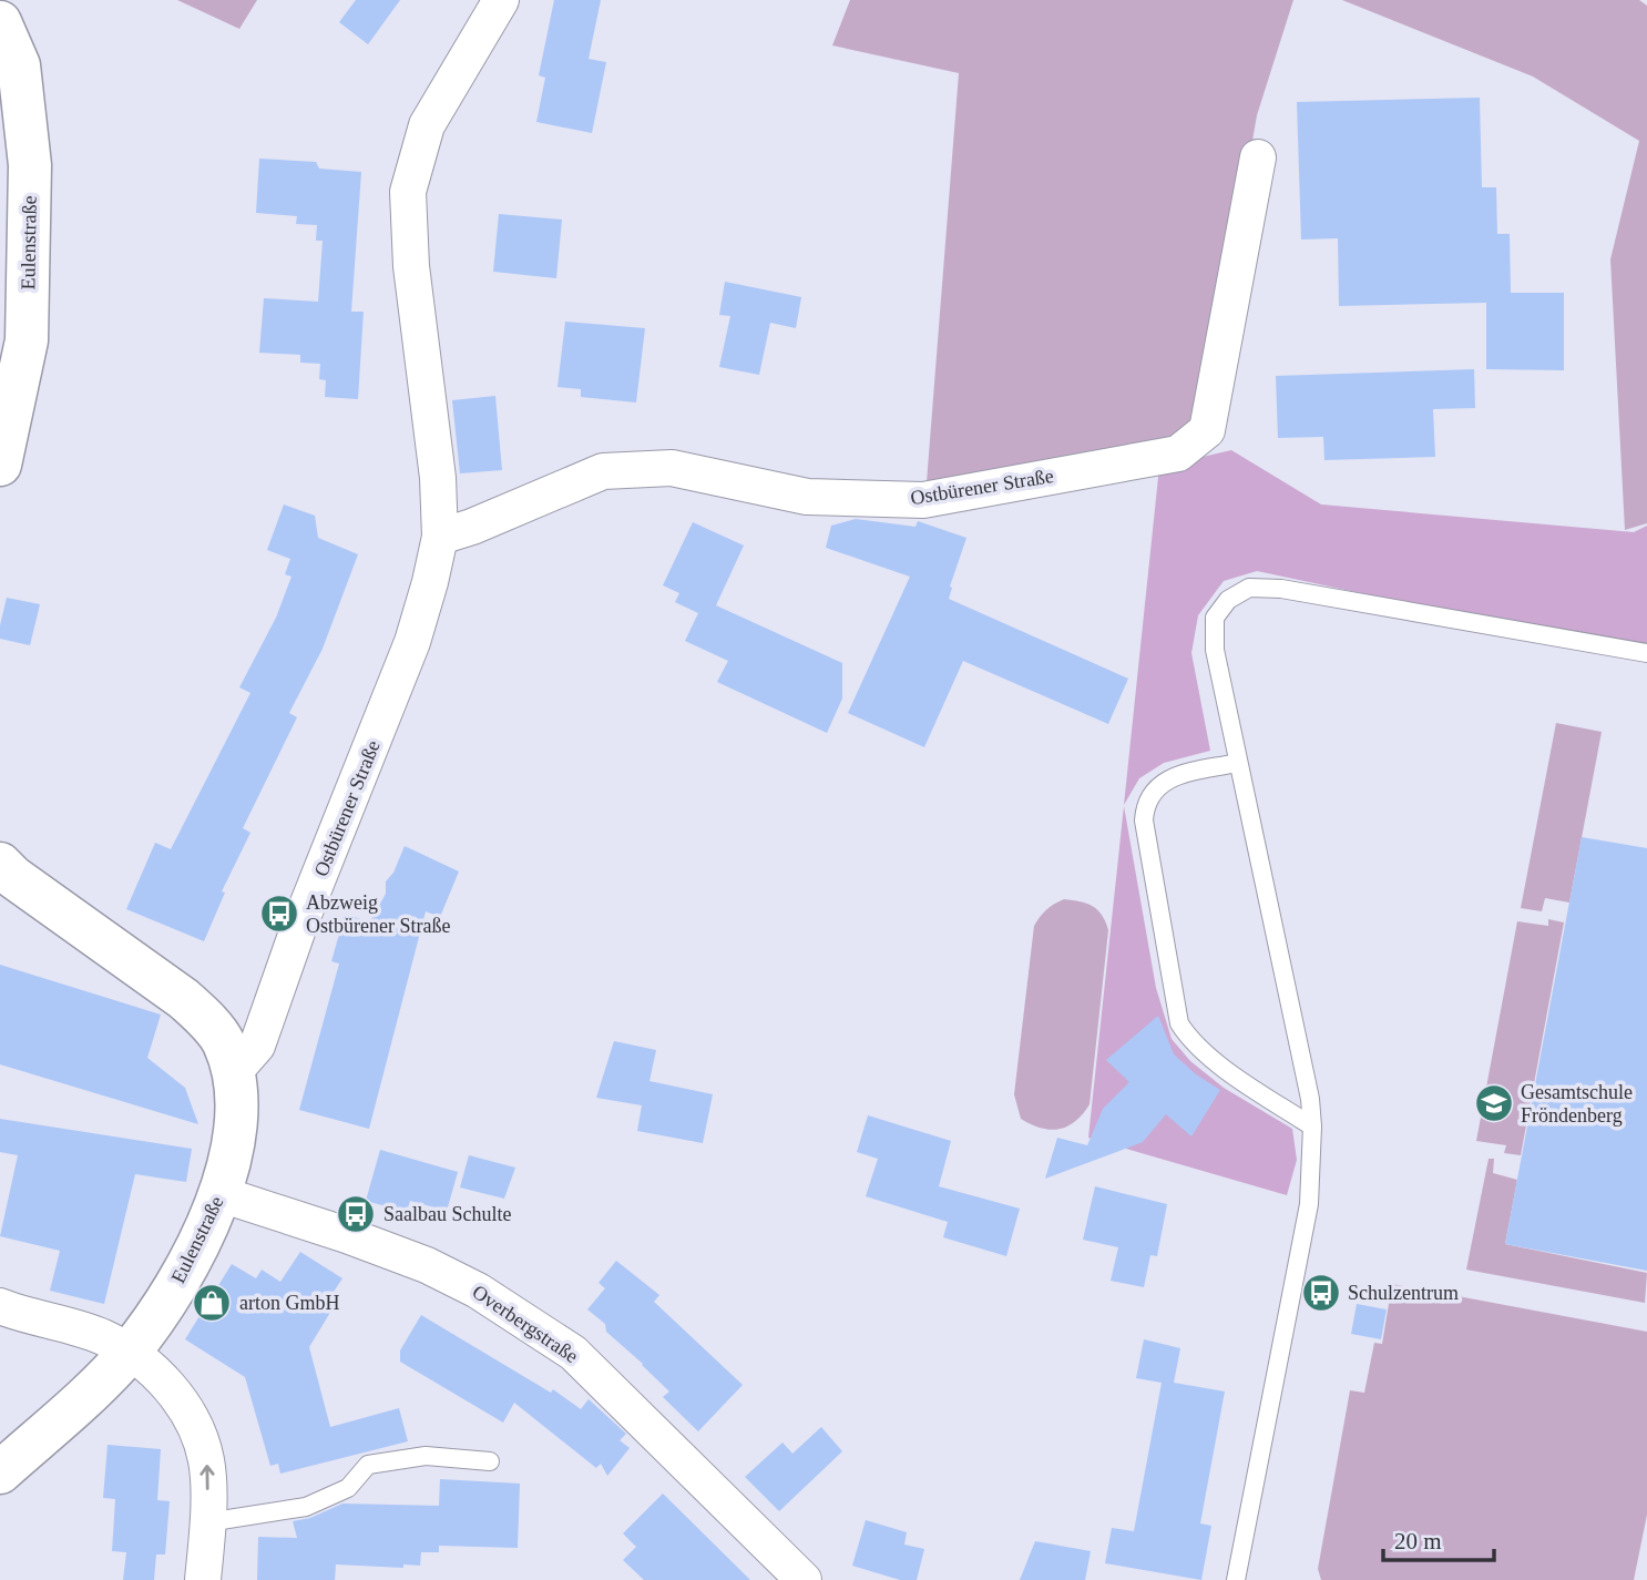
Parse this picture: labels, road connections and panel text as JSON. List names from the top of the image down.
{
  "streets": {
    "main road": ["Eulenstraße"],
    "street": ["Ostbürener Straße", "Overbergstraße"]
  },
  "crossings": [
    ["Eulenstraße", "Ostbürener Straße"],
    ["Eulenstraße", "Overbergstraße"]
  ],
  "places": {
    "bus stop": ["Abzweig Ostbürener Straße", "Saalbau Schulte", "Schulzentrum"],
    "school or university": ["Gesamtschule Fröndenberg"],
    "shop": ["arton GmbH"]
  },
  "scale_bar": "20 m"
}
